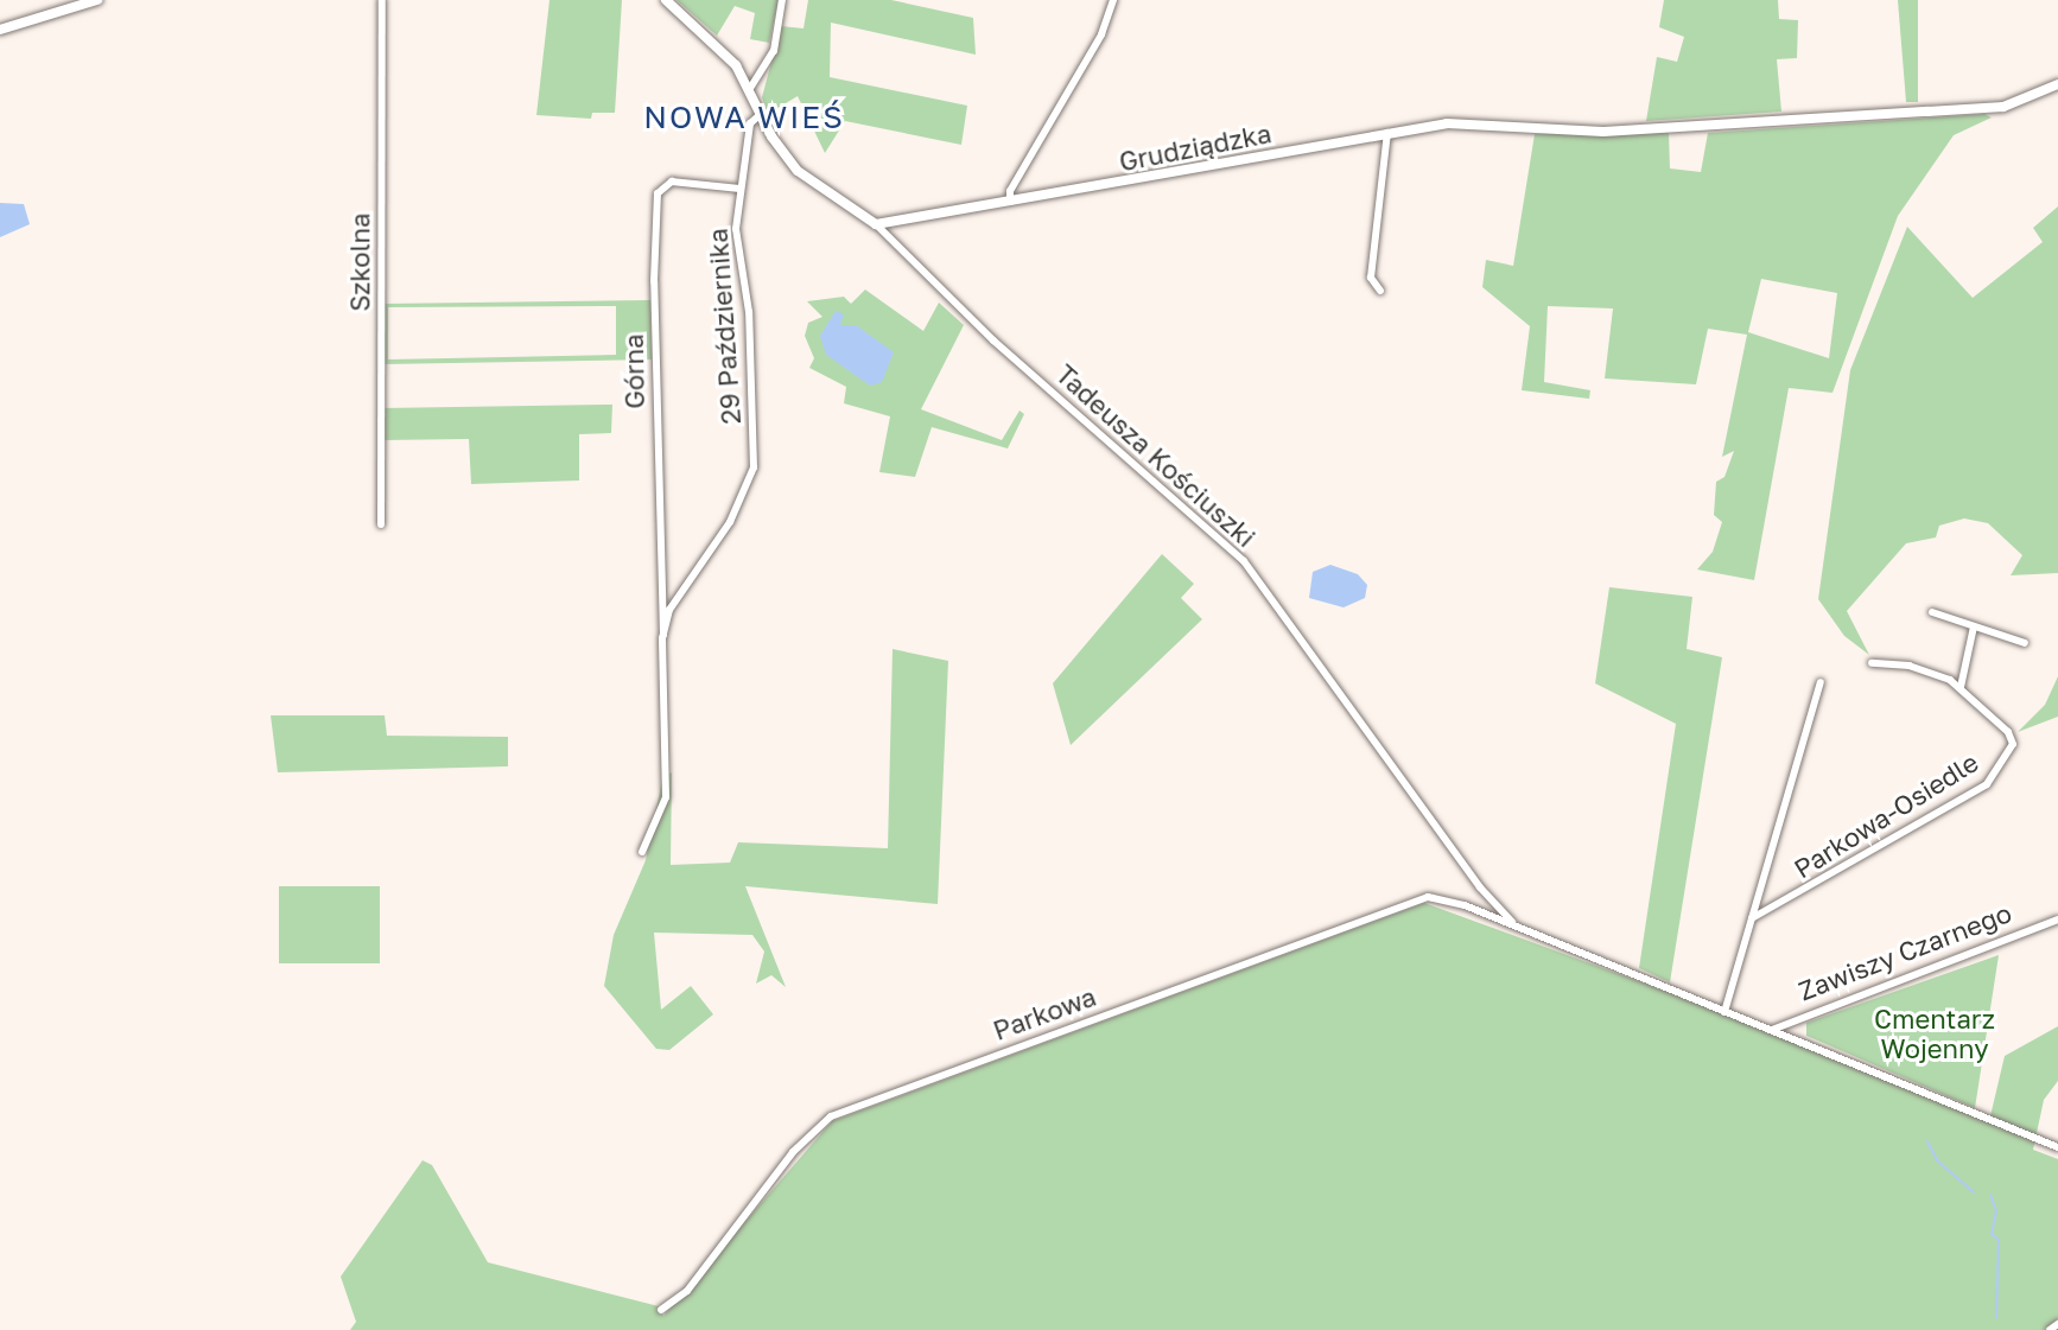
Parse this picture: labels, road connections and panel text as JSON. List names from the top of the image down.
{
  "streets": {
    "street": [
      "Grudziądzka",
      "Szkolna",
      "29 Października",
      "Górna",
      "Tadeusza Kościuszki",
      "Parkowa-Osiedle",
      "Zawiszy Czarnego",
      "Parkowa"
    ]
  },
  "crossings": [
    ["Grudziądzka", "Tadeusza Kościuszki"],
    ["29 Października", "Górna"],
    ["Tadeusza Kościuszki", "Parkowa"],
    ["Parkowa-Osiedle", "Parkowa"],
    ["Zawiszy Czarnego", "Parkowa"]
  ],
  "districts": ["NOWA WIEŚ"],
  "parks": ["Cmentarz Wojenny"]
}
